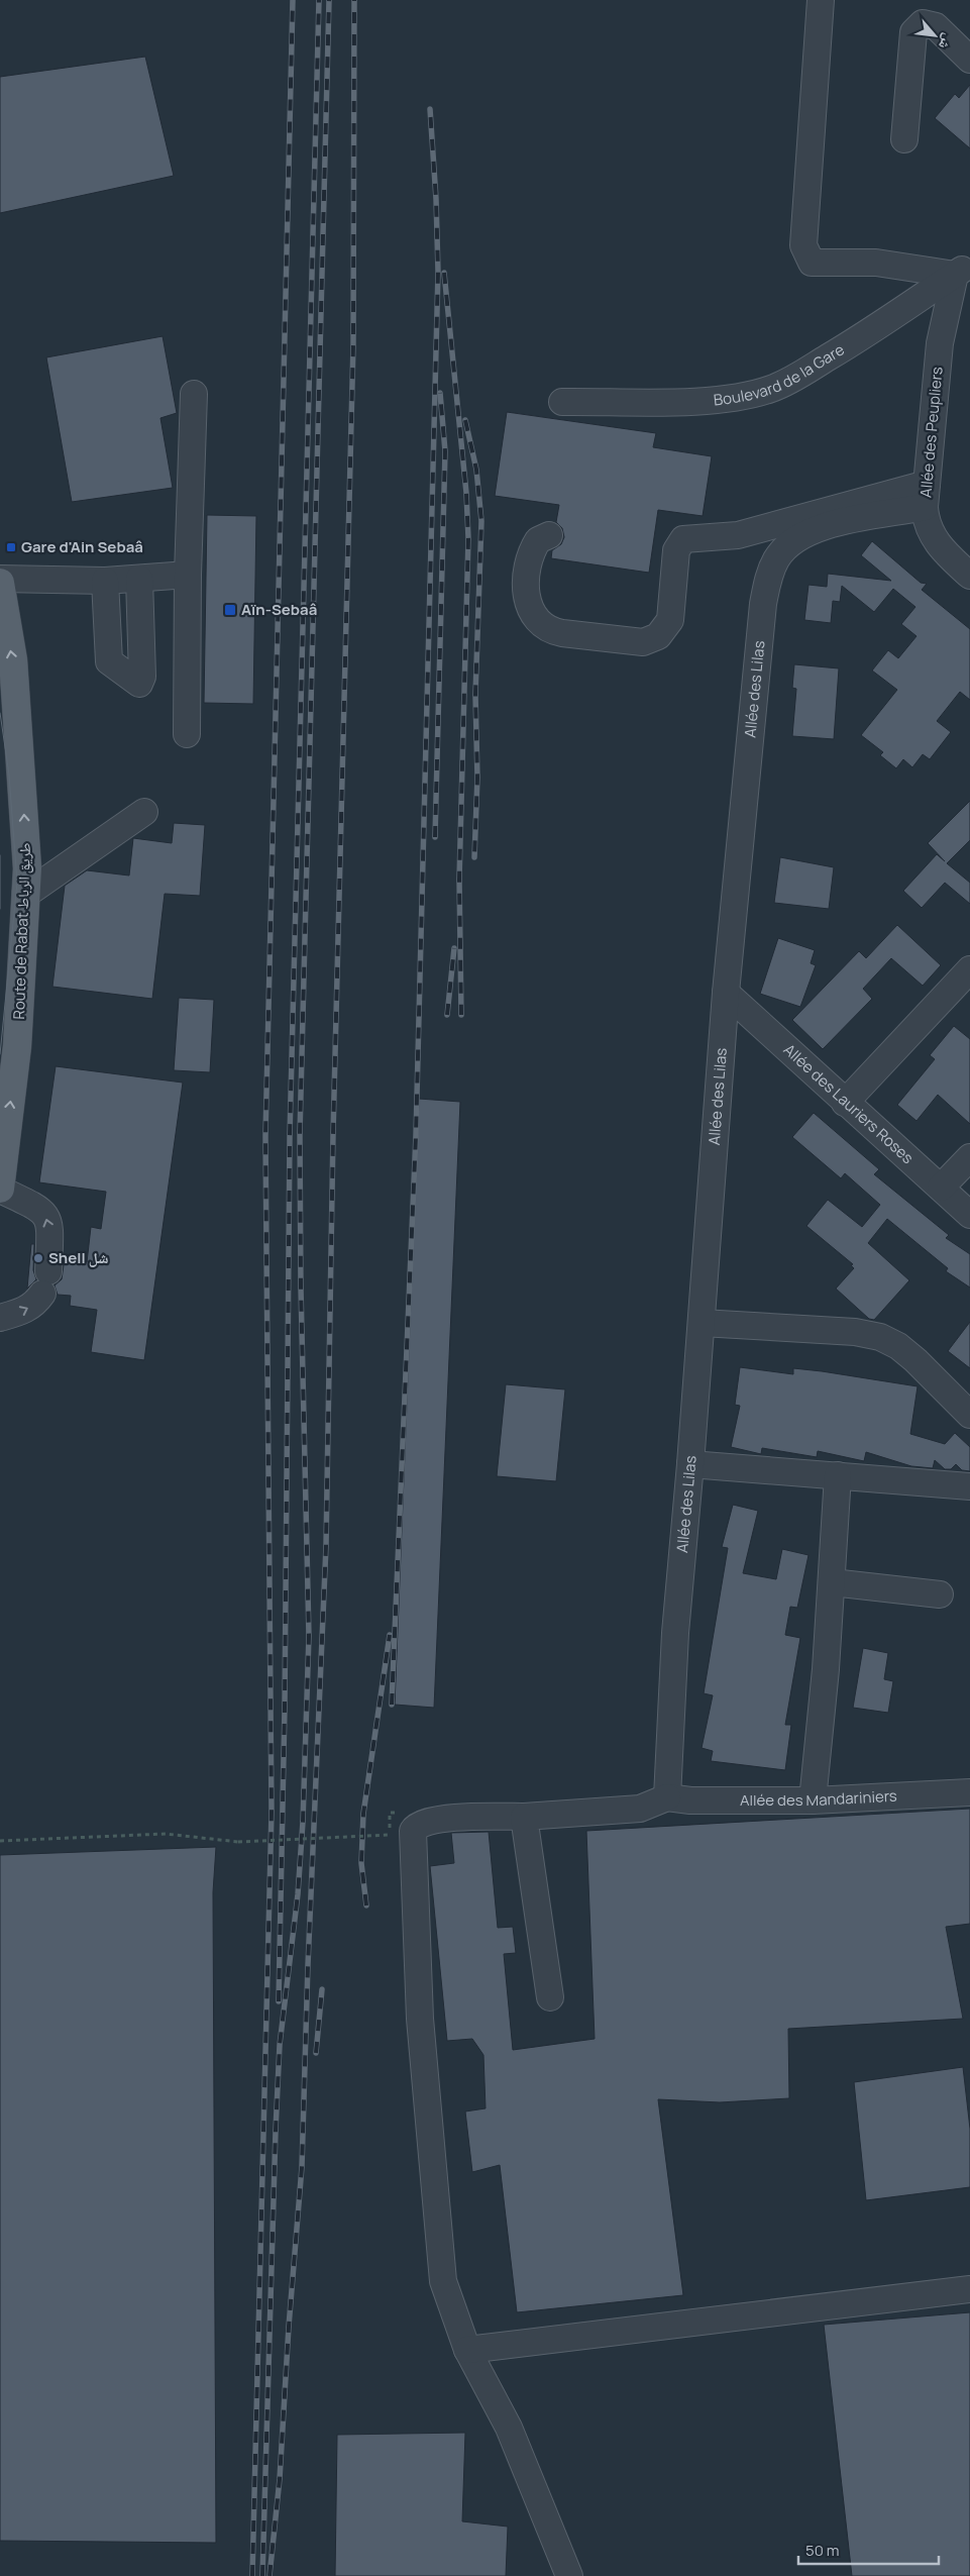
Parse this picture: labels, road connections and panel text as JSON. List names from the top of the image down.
{
  "streets": {
    "main road": ["Route de Rabat طريق الرباط"],
    "street": [
      "Boulevard de la Gare",
      "Allée des Peupliers",
      "Allée des Lilas",
      "Allée des Lauriers Roses",
      "Allée des Mandariniers"
    ]
  },
  "crossings": [
    ["Boulevard de la Gare", "Allée des Peupliers"],
    ["Allée des Peupliers", "Allée des Lilas"],
    ["Allée des Lilas", "Allée des Lauriers Roses"],
    ["Allée des Lilas", "Allée des Mandariniers"]
  ],
  "one_way": ["Route de Rabat طريق الرباط"],
  "places": {
    "transit": ["Gare d'Ain Sebaâ", "Aïn-Sebaâ"],
    "other": ["Shell شل"]
  },
  "scale_bar": "50 m",
  "north": "bottom right"
}
